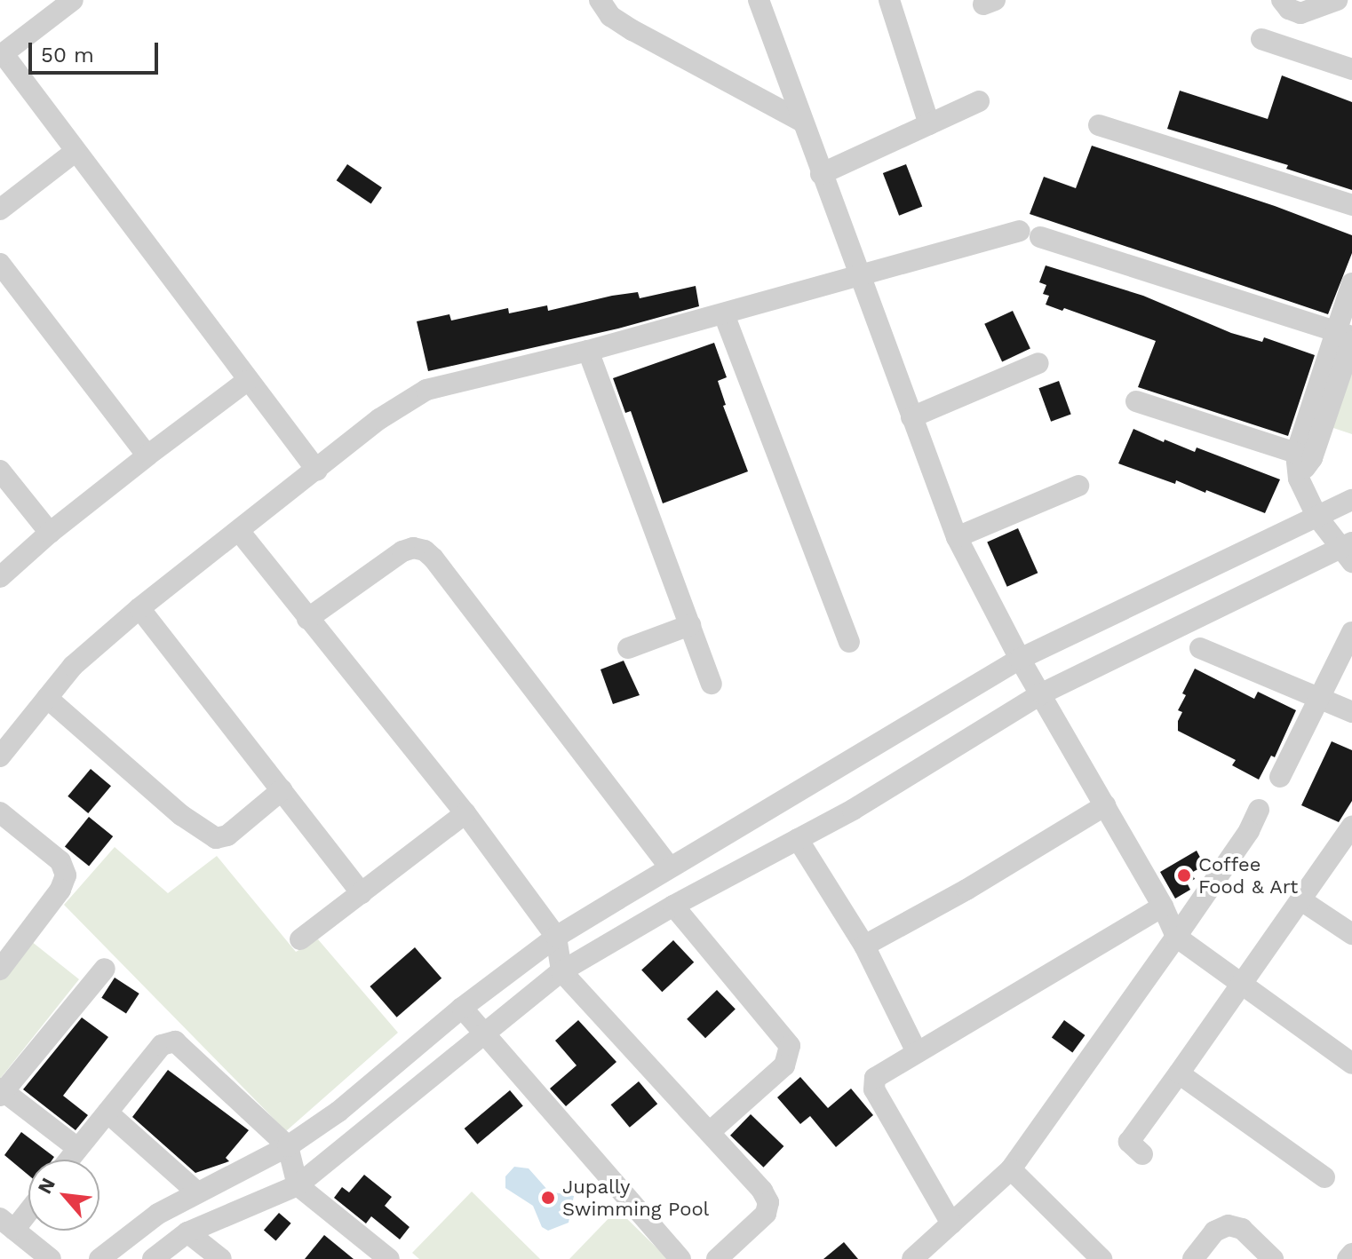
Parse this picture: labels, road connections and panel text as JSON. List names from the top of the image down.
{
  "places": ["Coffee Food & Art", "Jupally Swimming Pool"],
  "scale_bar": "50 m",
  "north": "top left"
}
